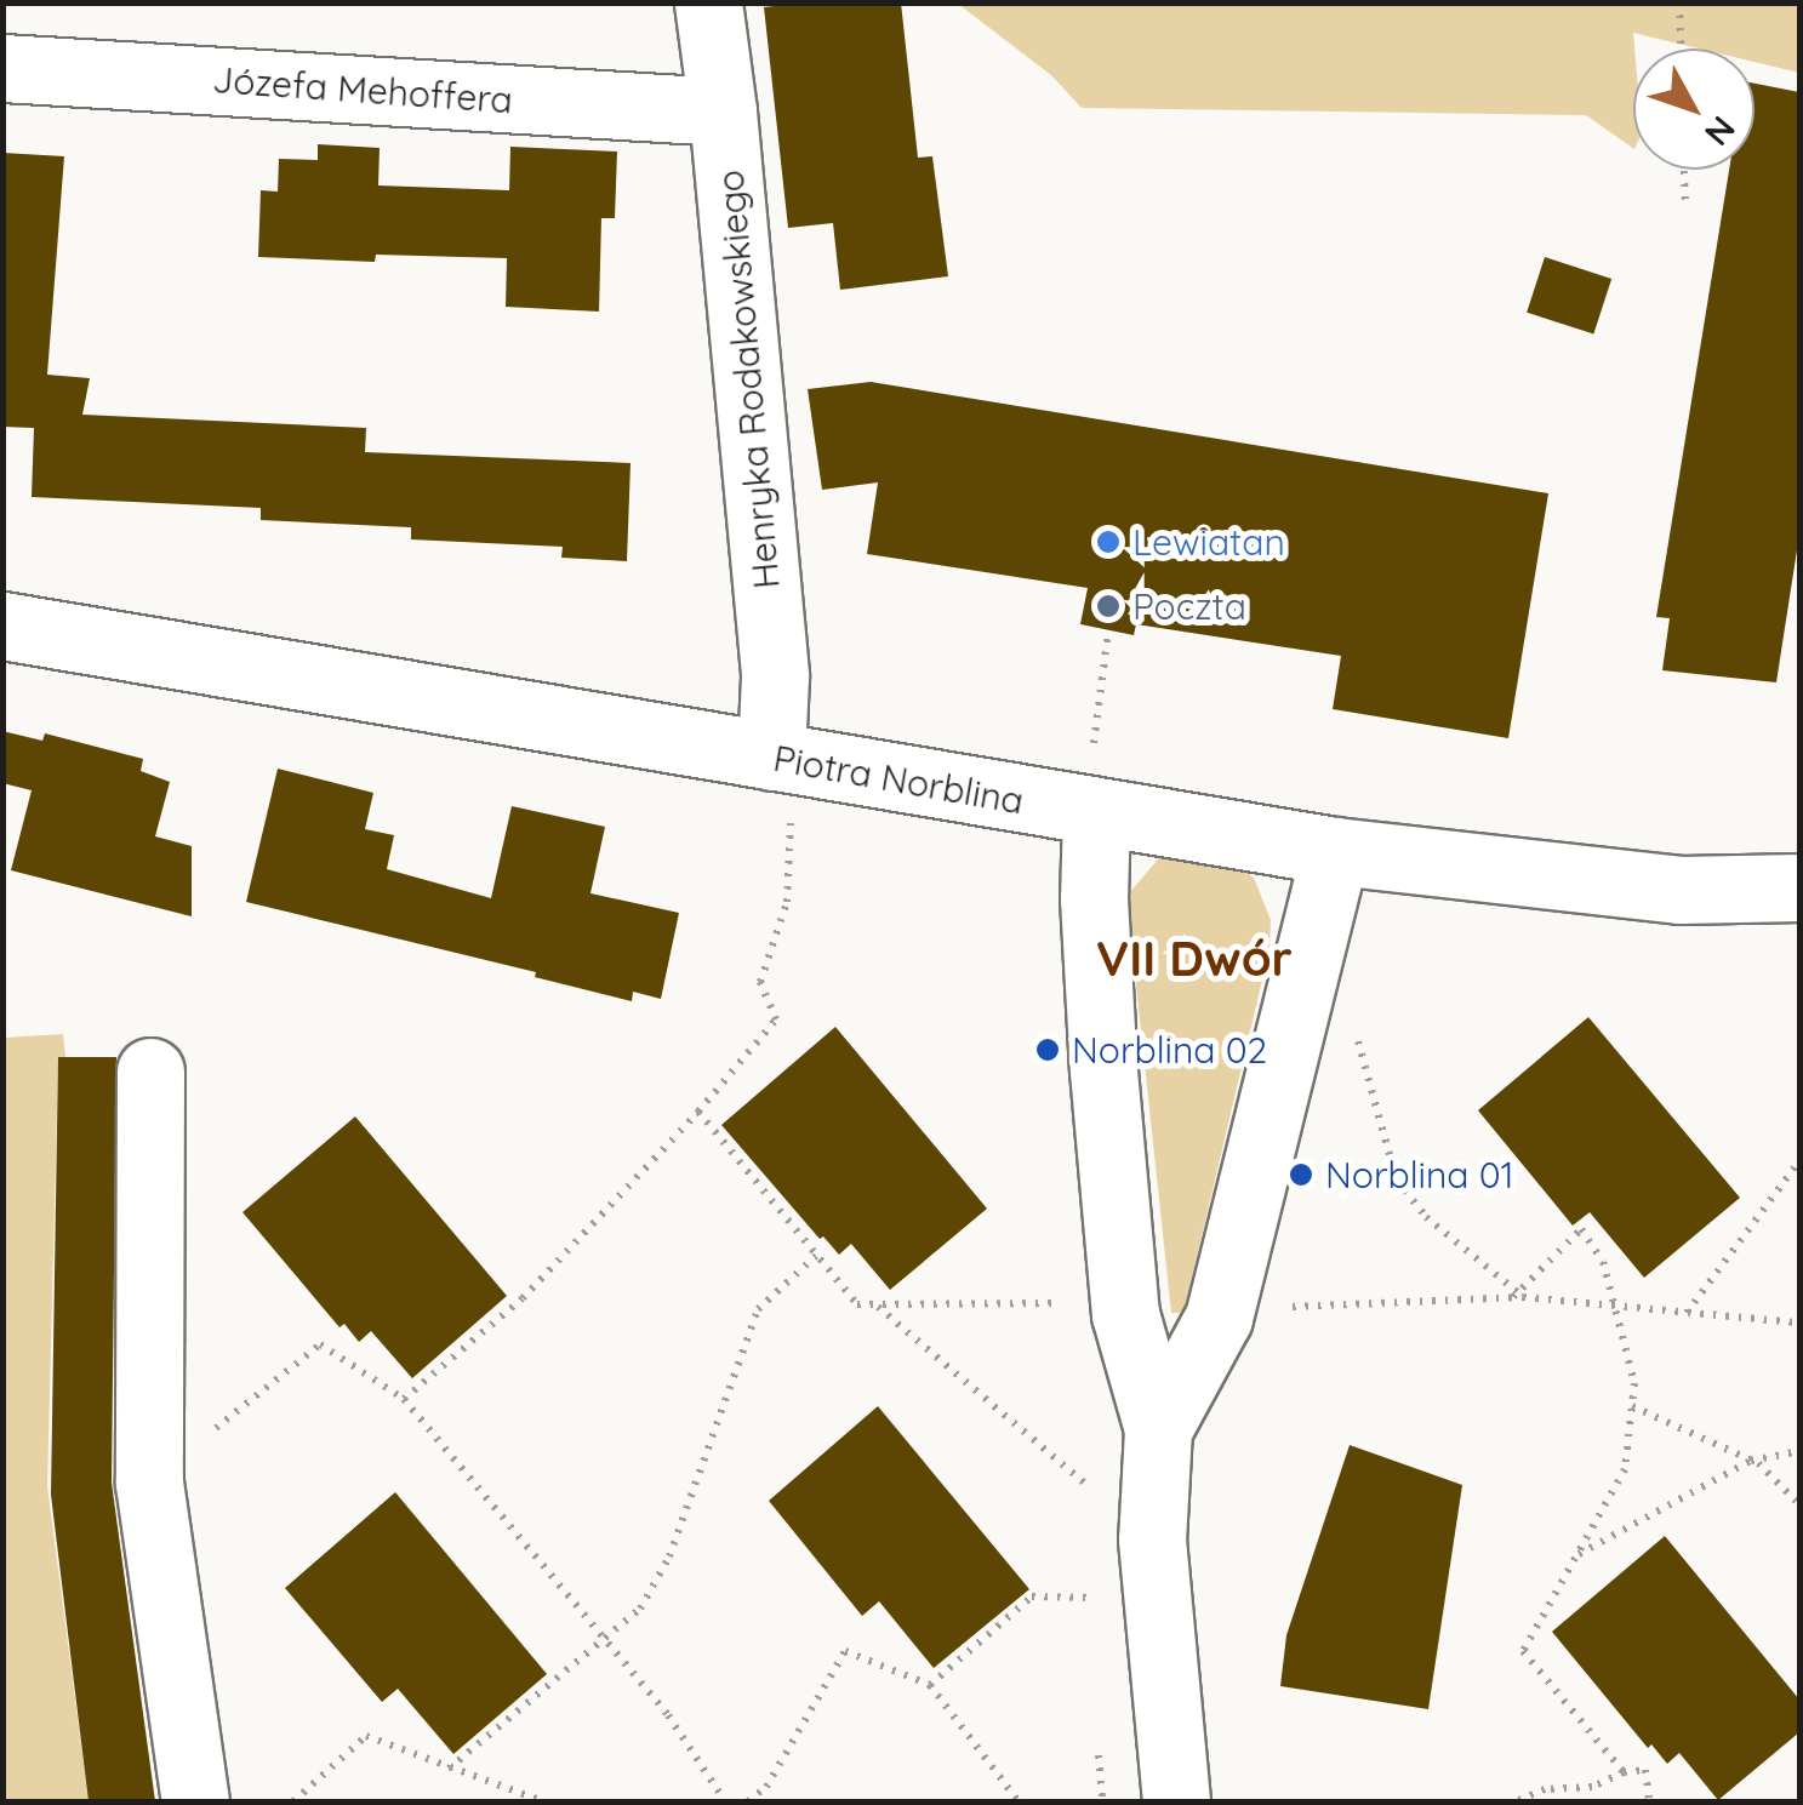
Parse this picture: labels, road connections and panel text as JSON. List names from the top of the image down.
{
  "streets": {
    "street": ["Józefa Mehoffera", "Henryka Rodakowskiego", "Piotra Norblina"]
  },
  "crossings": [
    ["Józefa Mehoffera", "Henryka Rodakowskiego"],
    ["Henryka Rodakowskiego", "Piotra Norblina"]
  ],
  "districts": ["VII Dwór"],
  "places": [
    "Lewiatan",
    "Poczta",
    "Norblina 02",
    "Norblina 01"
  ],
  "north": "bottom right"
}
